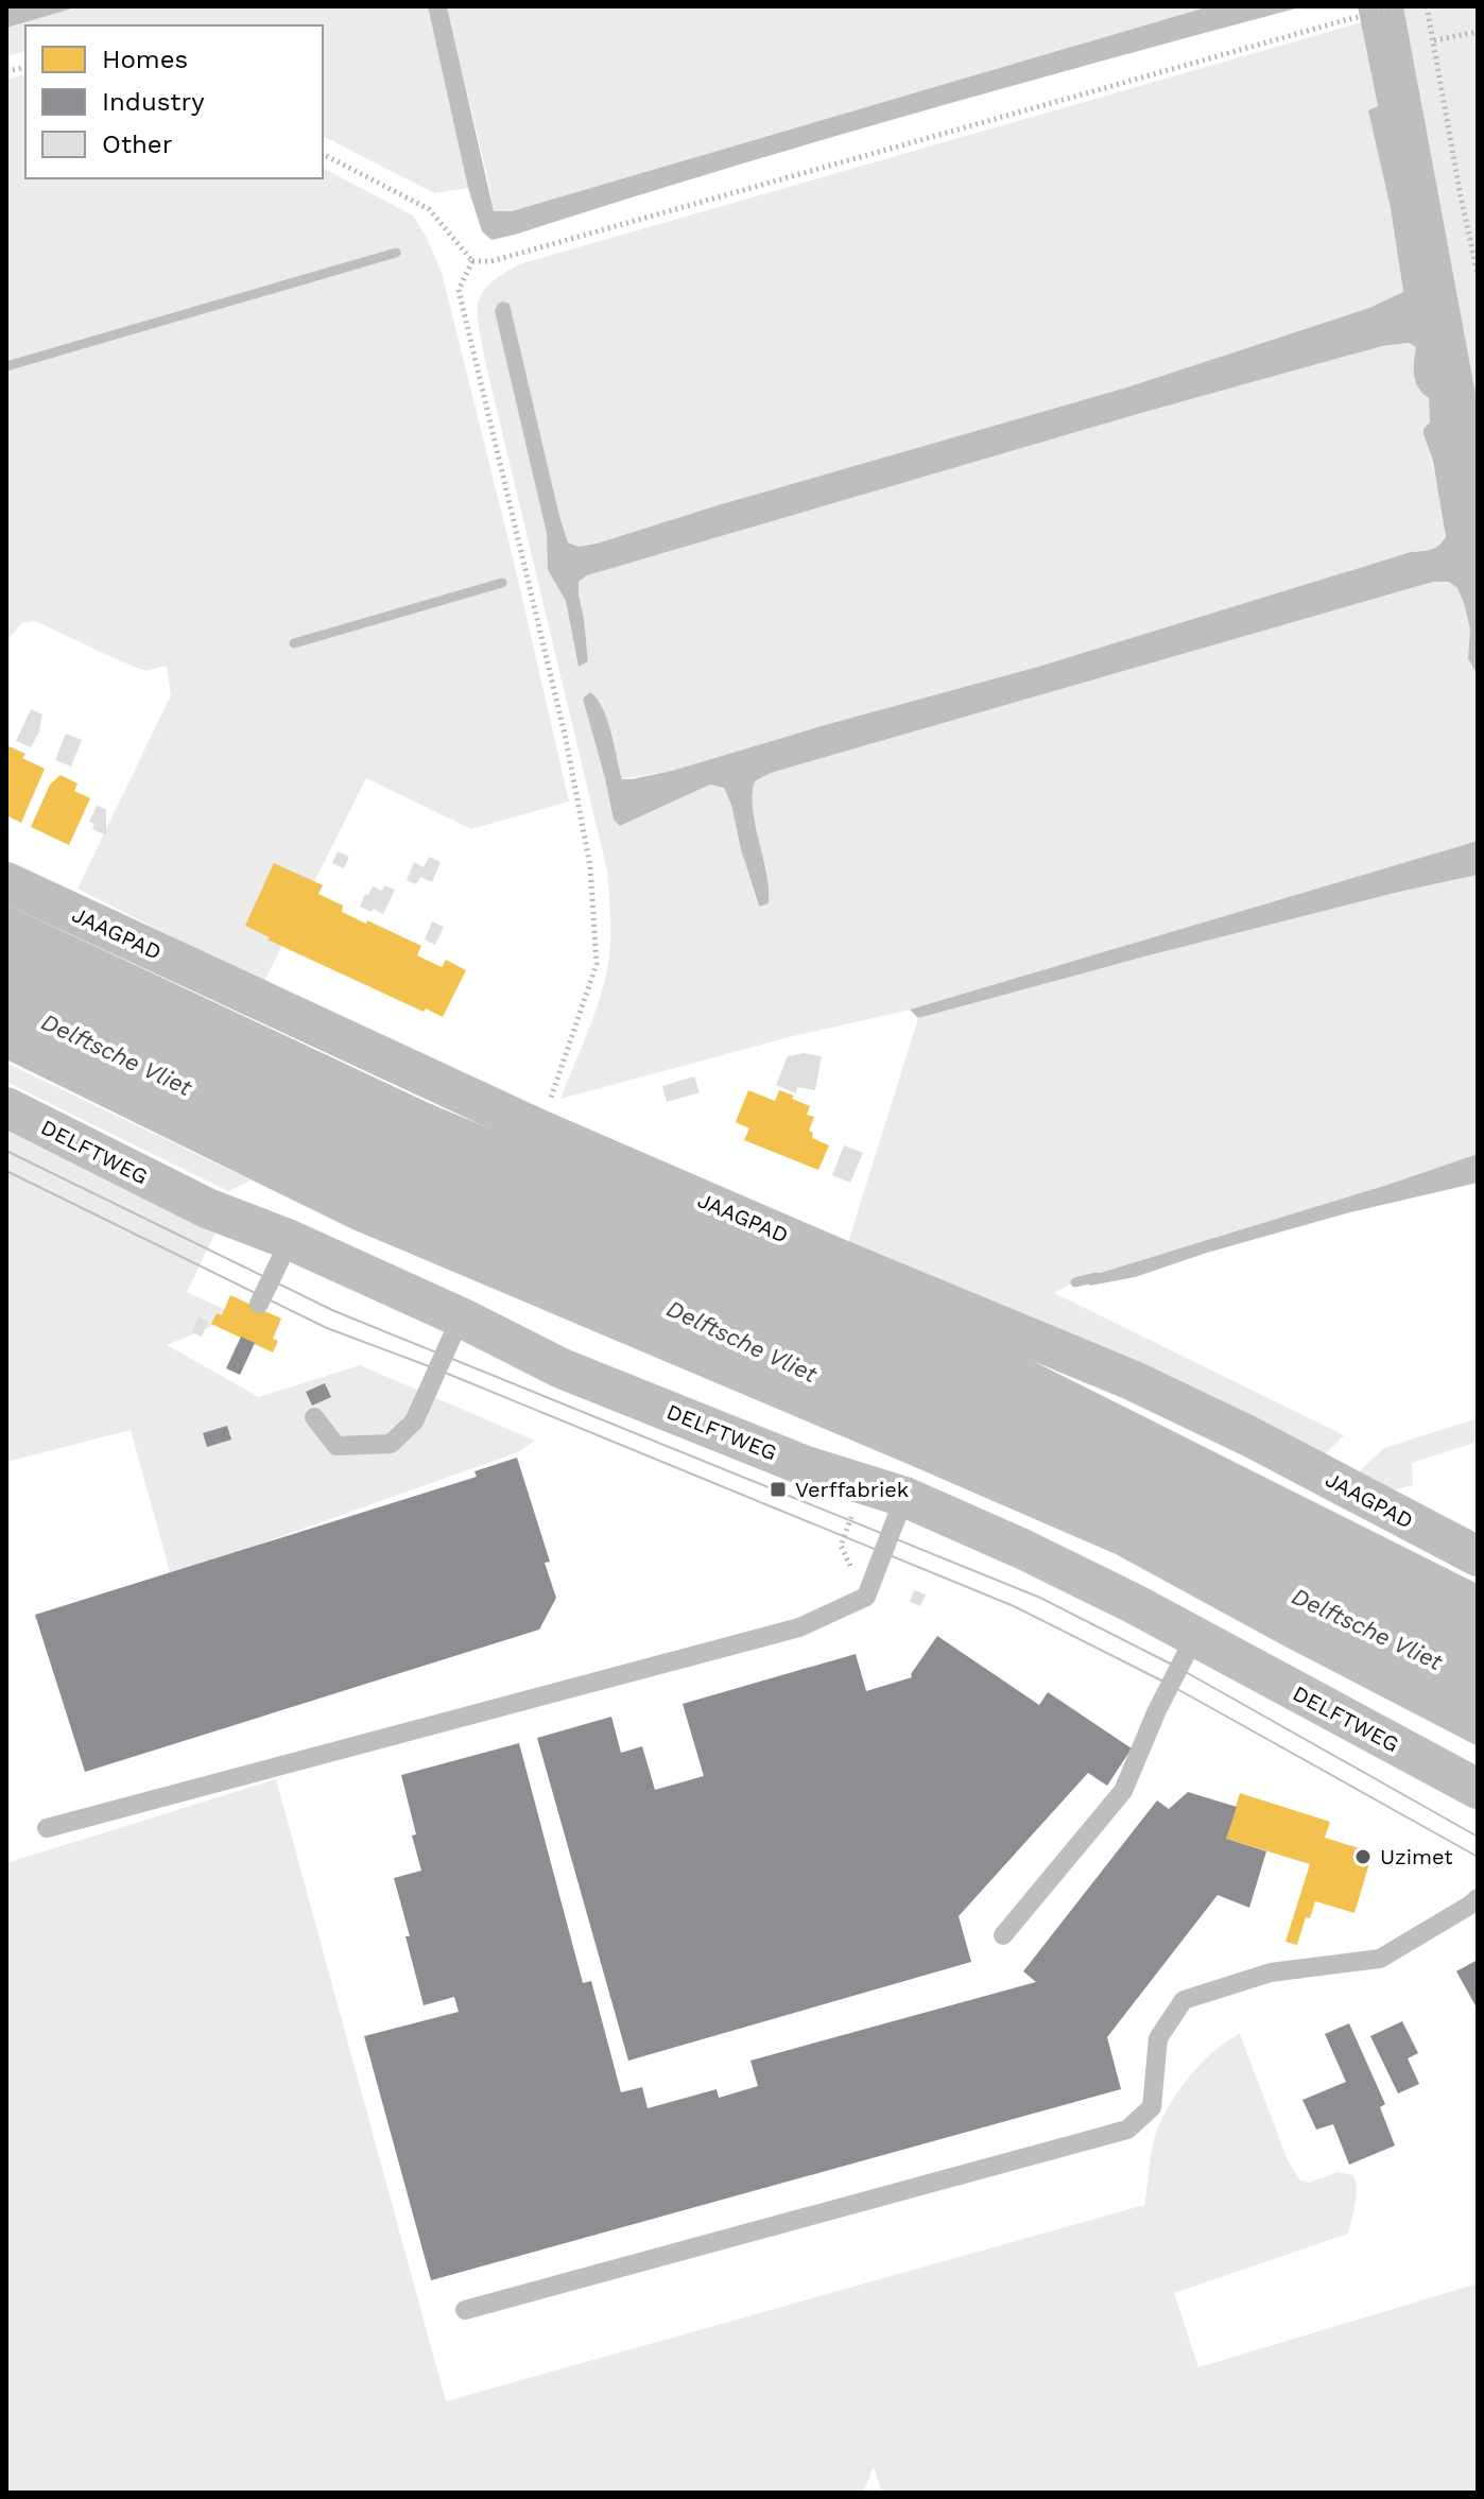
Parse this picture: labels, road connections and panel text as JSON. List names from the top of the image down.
{
  "streets": {
    "street": ["JAAGPAD", "DELFTWEG"]
  },
  "water": ["Delftsche Vliet"],
  "places": {
    "transit": ["Verffabriek"],
    "other": ["Uzimet"]
  },
  "legend": ["Homes", "Industry", "Other"]
}
